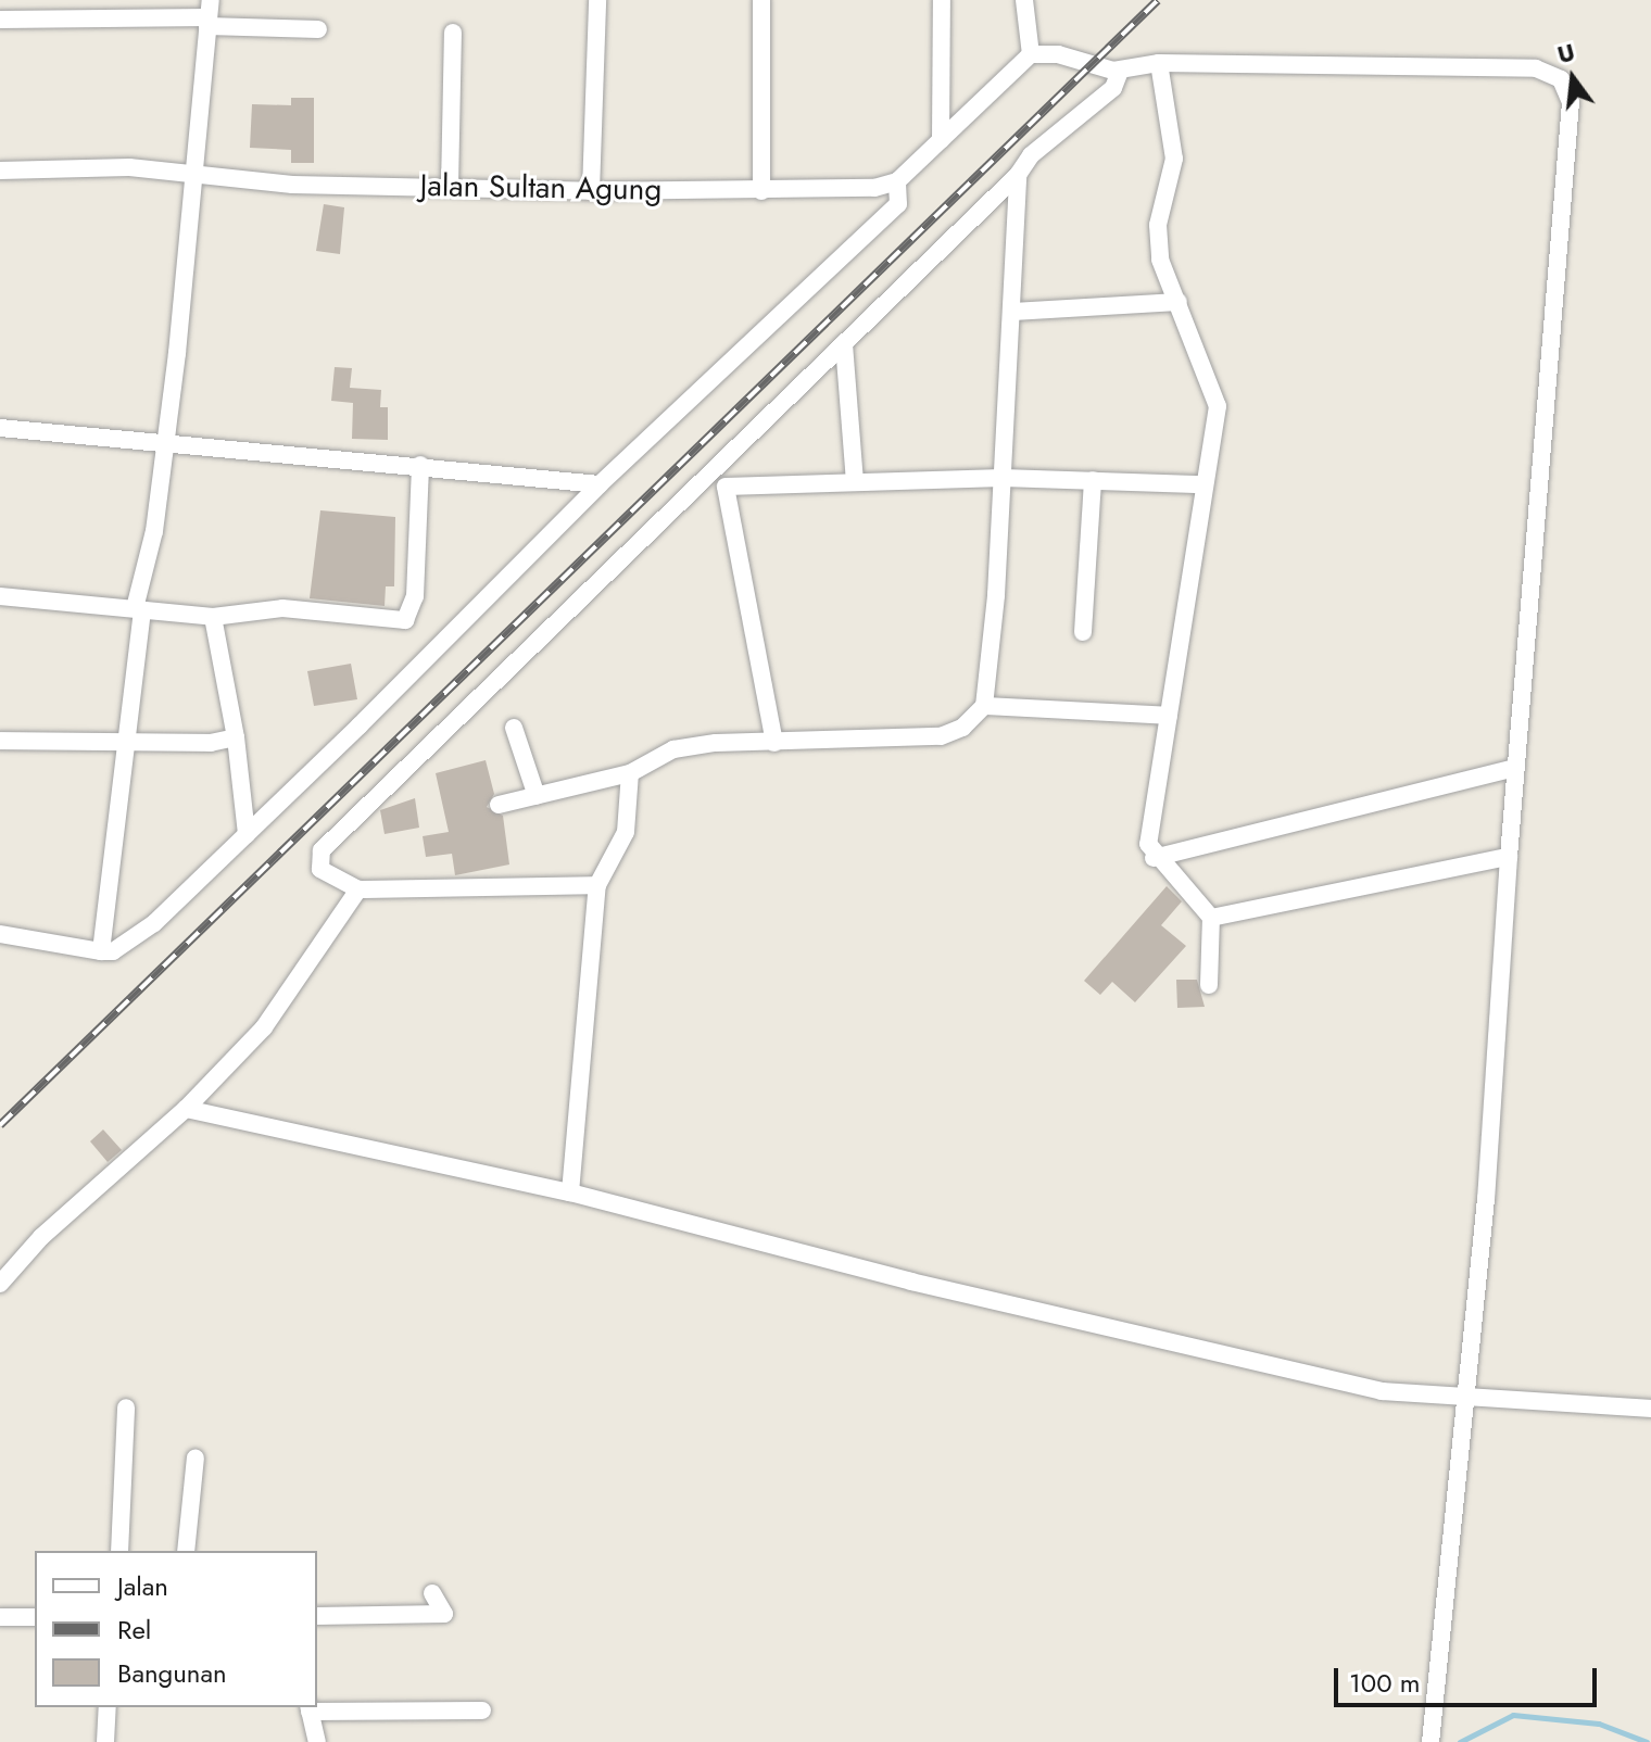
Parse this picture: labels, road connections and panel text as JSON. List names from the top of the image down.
{
  "streets": {
    "street": ["Jalan Sultan Agung"]
  },
  "legend": ["Jalan", "Rel", "Bangunan"],
  "scale_bar": "100 m",
  "north": "top"
}
